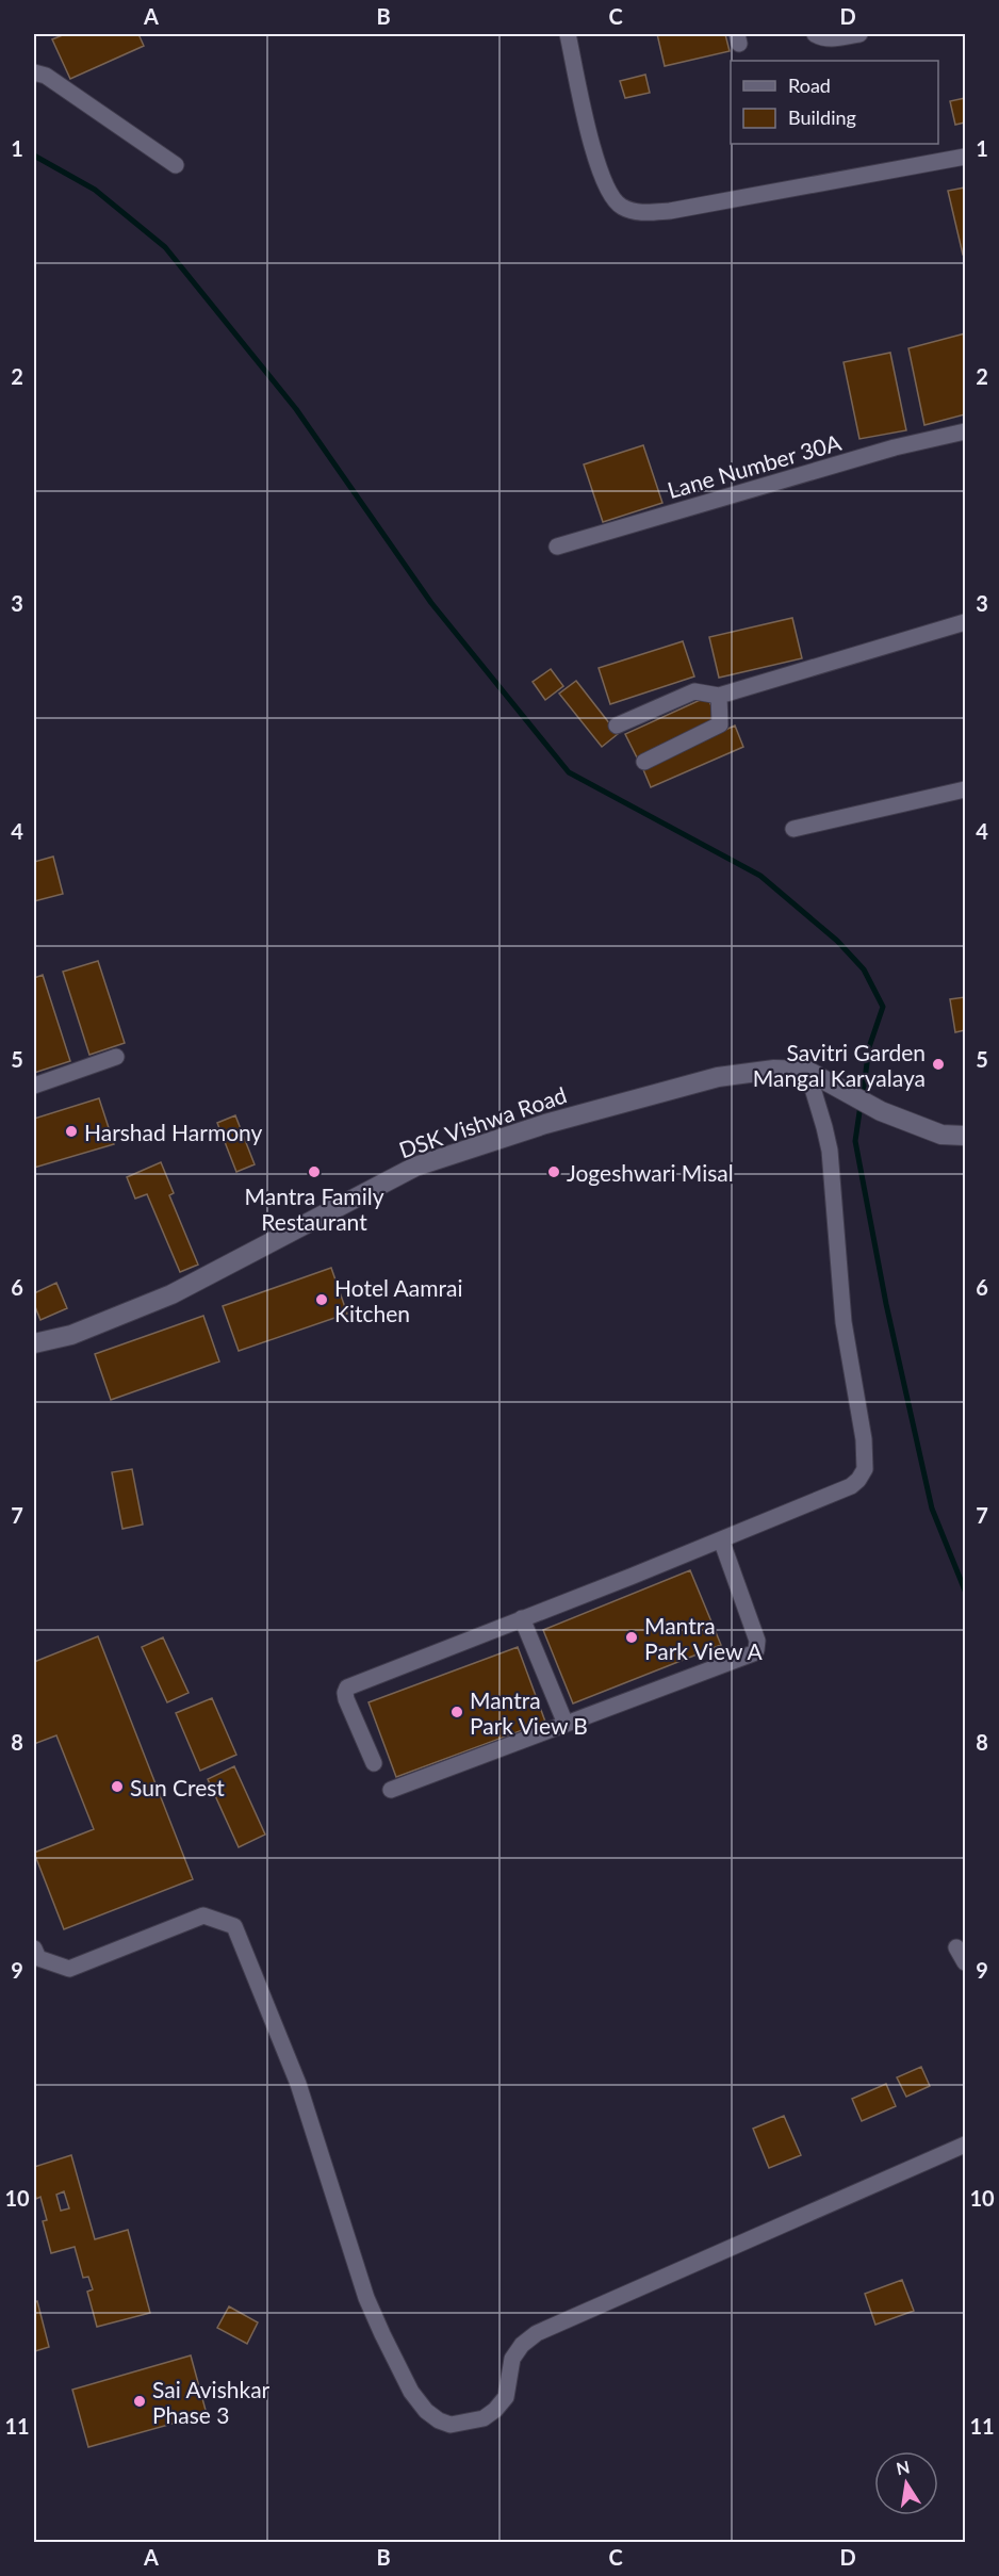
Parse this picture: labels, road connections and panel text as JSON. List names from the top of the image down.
{
  "streets": {
    "street": ["Lane Number 30A", "DSK Vishwa Road"]
  },
  "places": [
    "Savitri Garden Mangal Karyalaya",
    "Harshad Harmony",
    "Mantra Family Restaurant",
    "Jogeshwari Misal",
    "Hotel Aamrai Kitchen",
    "Mantra Park View A",
    "Mantra Park View B",
    "Sun Crest",
    "Sai Avishkar Phase 3"
  ],
  "legend": ["Road", "Building"],
  "north": "top",
  "grid": {
    "columns": [
      "A",
      "B",
      "C",
      "D"
    ],
    "rows": [
      "1",
      "2",
      "3",
      "4",
      "5",
      "6",
      "7",
      "8",
      "9",
      "10",
      "11"
    ]
  }
}
